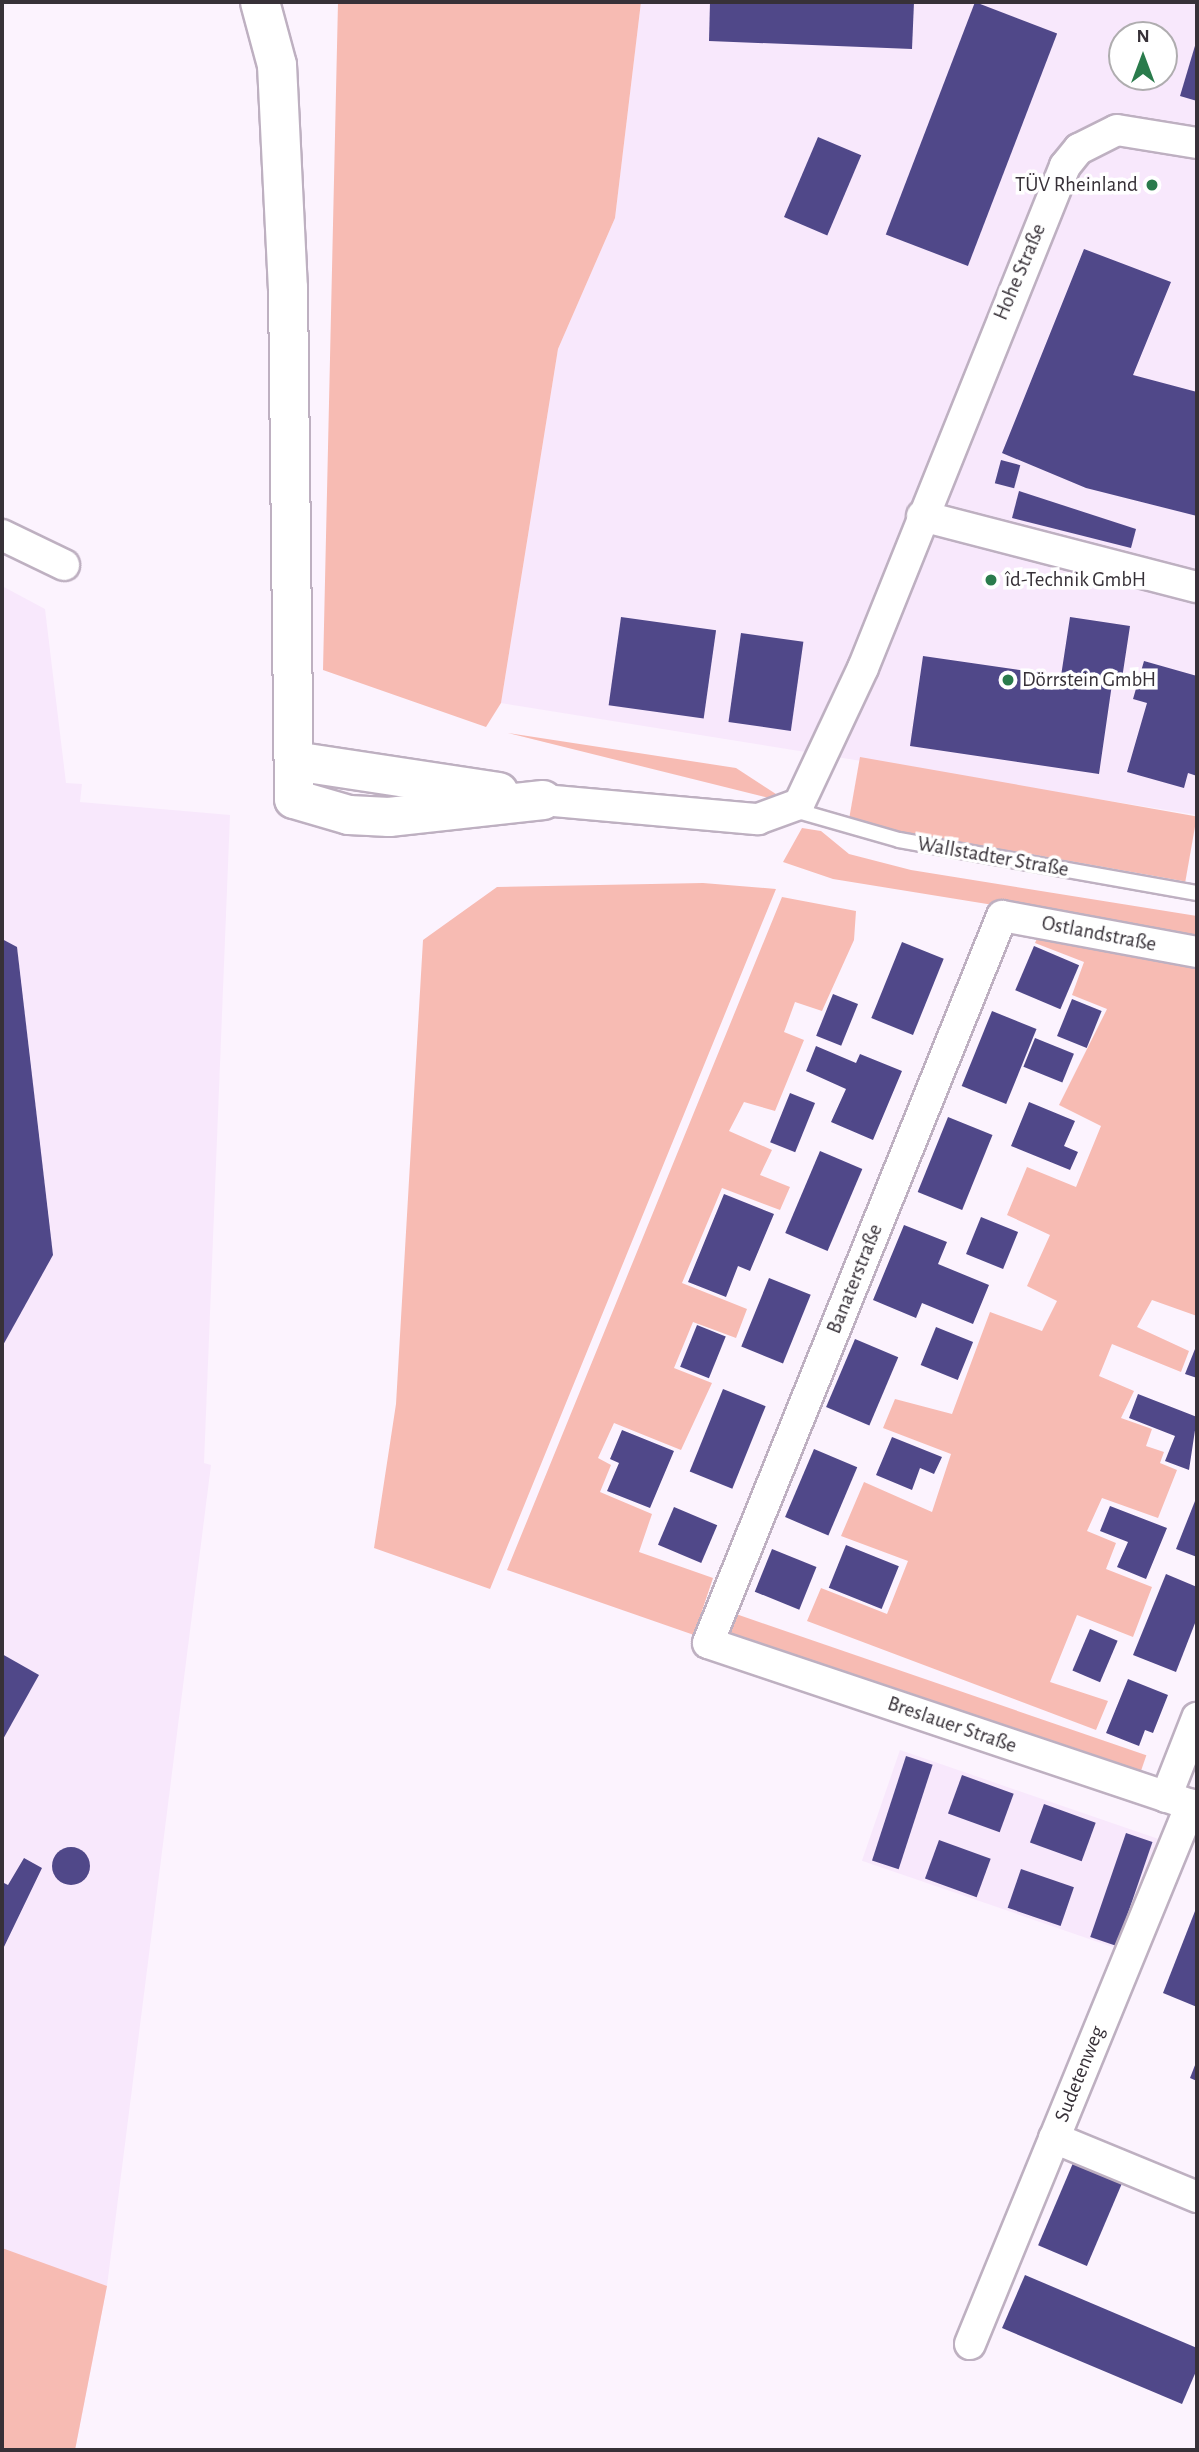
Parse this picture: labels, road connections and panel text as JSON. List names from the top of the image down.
{
  "streets": {
    "street": [
      "Hohe Straße",
      "Ostlandstraße",
      "Banaterstraße",
      "Breslauer Straße",
      "Sudetenweg"
    ],
    "lane": ["Wallstadter Straße"]
  },
  "crossings": [
    ["Hohe Straße", "Wallstadter Straße"],
    ["Ostlandstraße", "Banaterstraße"],
    ["Banaterstraße", "Breslauer Straße"],
    ["Breslauer Straße", "Sudetenweg"]
  ],
  "places": ["TÜV Rheinland", "îd-Technik GmbH", "Dörrstein GmbH"],
  "north": "top"
}
